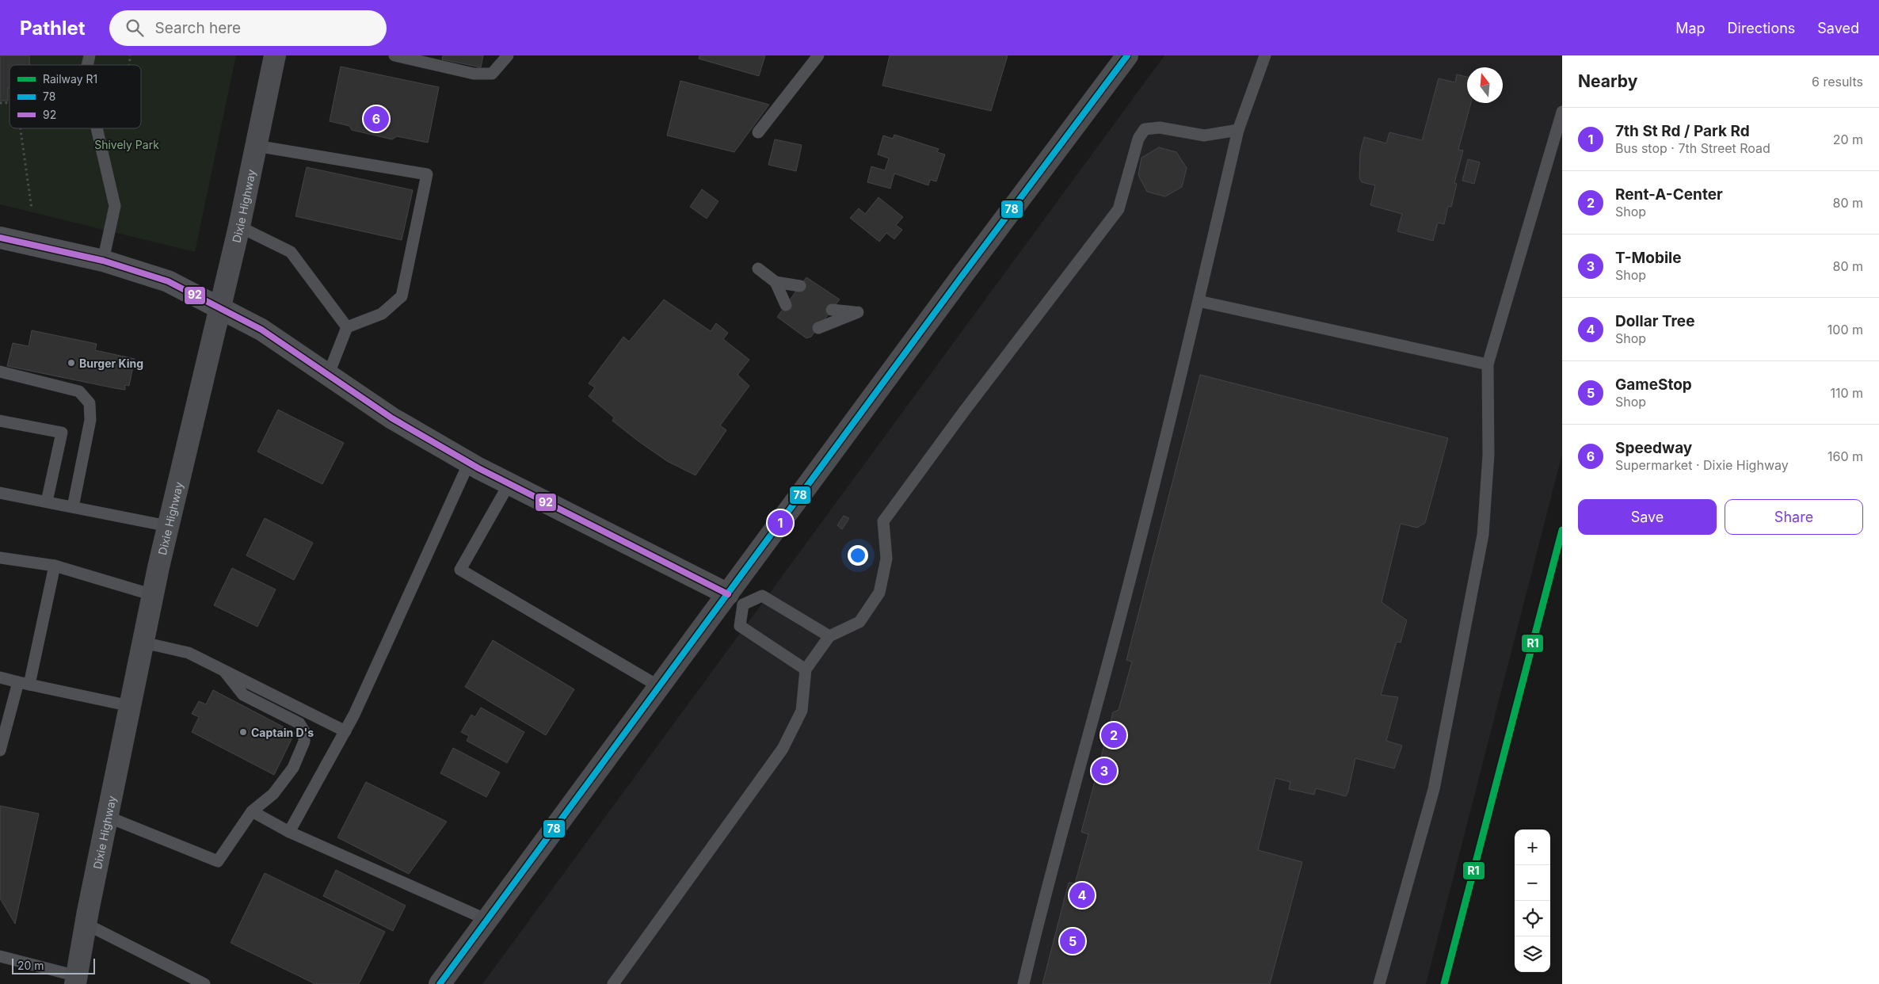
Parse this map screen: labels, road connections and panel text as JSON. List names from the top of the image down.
{
  "streets": {
    "main road": ["Dixie Highway"]
  },
  "parks": ["Shively Park"],
  "places": ["Burger King", "Captain D's"],
  "lines": ["transit line 78", "transit line 92", "rail line R1"],
  "legend": ["Railway R1", "78", "92"],
  "scale_bar": "20 m",
  "north": "top",
  "page": {
    "header": "Pathlet",
    "search": "Search here",
    "nav": ["Map", "Directions", "Saved"],
    "heading": ["Nearby", "6 results"],
    "pins": [
      "6",
      "1",
      "2",
      "3",
      "4",
      "5"
    ],
    "list": [
      {
        "mark": "1",
        "name": "7th St Rd / Park Rd",
        "note": "Bus stop · 7th Street Road",
        "value": "20 m"
      },
      {
        "mark": "2",
        "name": "Rent-A-Center",
        "note": "Shop",
        "value": "80 m"
      },
      {
        "mark": "3",
        "name": "T-Mobile",
        "note": "Shop",
        "value": "80 m"
      },
      {
        "mark": "4",
        "name": "Dollar Tree",
        "note": "Shop",
        "value": "100 m"
      },
      {
        "mark": "5",
        "name": "GameStop",
        "note": "Shop",
        "value": "110 m"
      },
      {
        "mark": "6",
        "name": "Speedway",
        "note": "Supermarket · Dixie Highway",
        "value": "160 m"
      }
    ],
    "buttons": ["Save", "Share"],
    "map_buttons": ["+", "−"],
    "scale": "20 m"
  }
}
